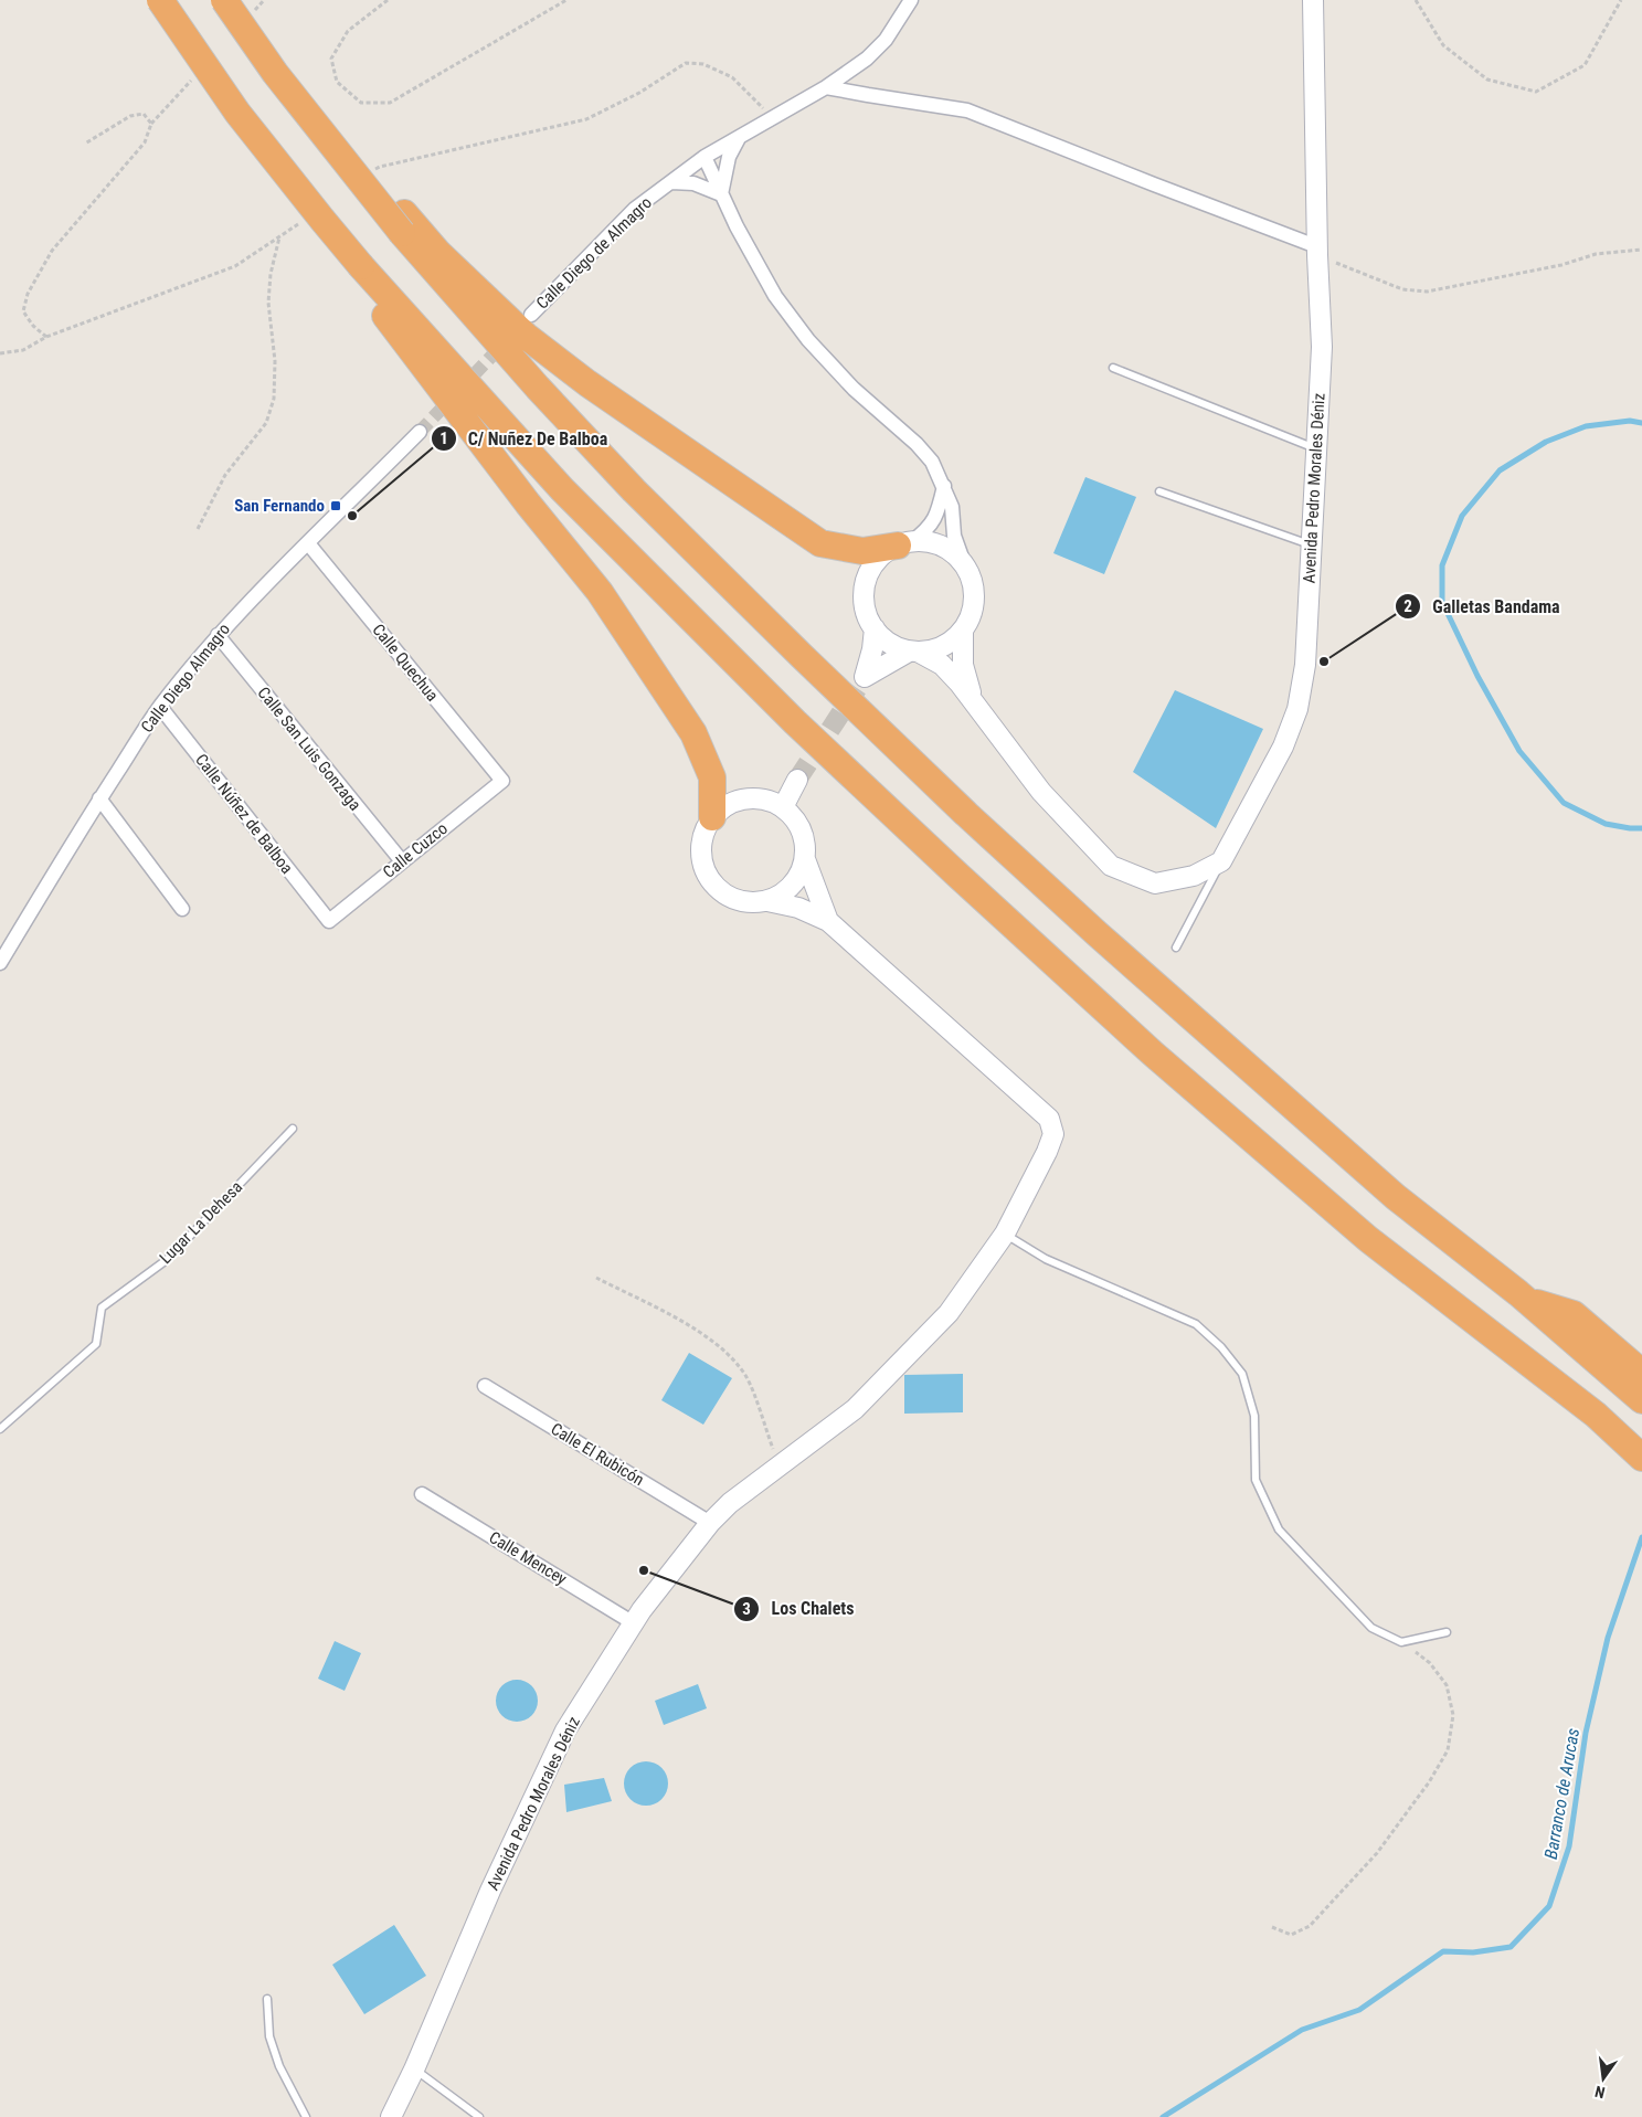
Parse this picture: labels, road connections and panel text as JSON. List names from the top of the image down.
{
  "streets": {
    "street": [
      "Calle Diego de Almagro",
      "Avenida Pedro Morales Déniz",
      "Calle Quechua",
      "Calle Diego Almagro",
      "Calle San Luis Gonzaga",
      "Calle Núñez de Balboa",
      "Calle Cuzco",
      "Calle El Rubicón",
      "Calle Mencey"
    ],
    "lane": ["Lugar La Dehesa"]
  },
  "crossings": [
    ["Avenida Pedro Morales Déniz", "Calle El Rubicón"],
    ["Avenida Pedro Morales Déniz", "Calle Mencey"],
    ["Calle Quechua", "Calle Diego Almagro"],
    ["Calle Quechua", "Calle Cuzco"],
    ["Calle Diego Almagro", "Calle San Luis Gonzaga"],
    ["Calle Diego Almagro", "Calle Núñez de Balboa"],
    ["Calle San Luis Gonzaga", "Calle Cuzco"],
    ["Calle Núñez de Balboa", "Calle Cuzco"]
  ],
  "water": ["Barranco de Arucas"],
  "places": {
    "transit": ["San Fernando"],
    "other": ["C/ Nuñez De Balboa", "Galletas Bandama", "Los Chalets"]
  },
  "north": "bottom"
}
